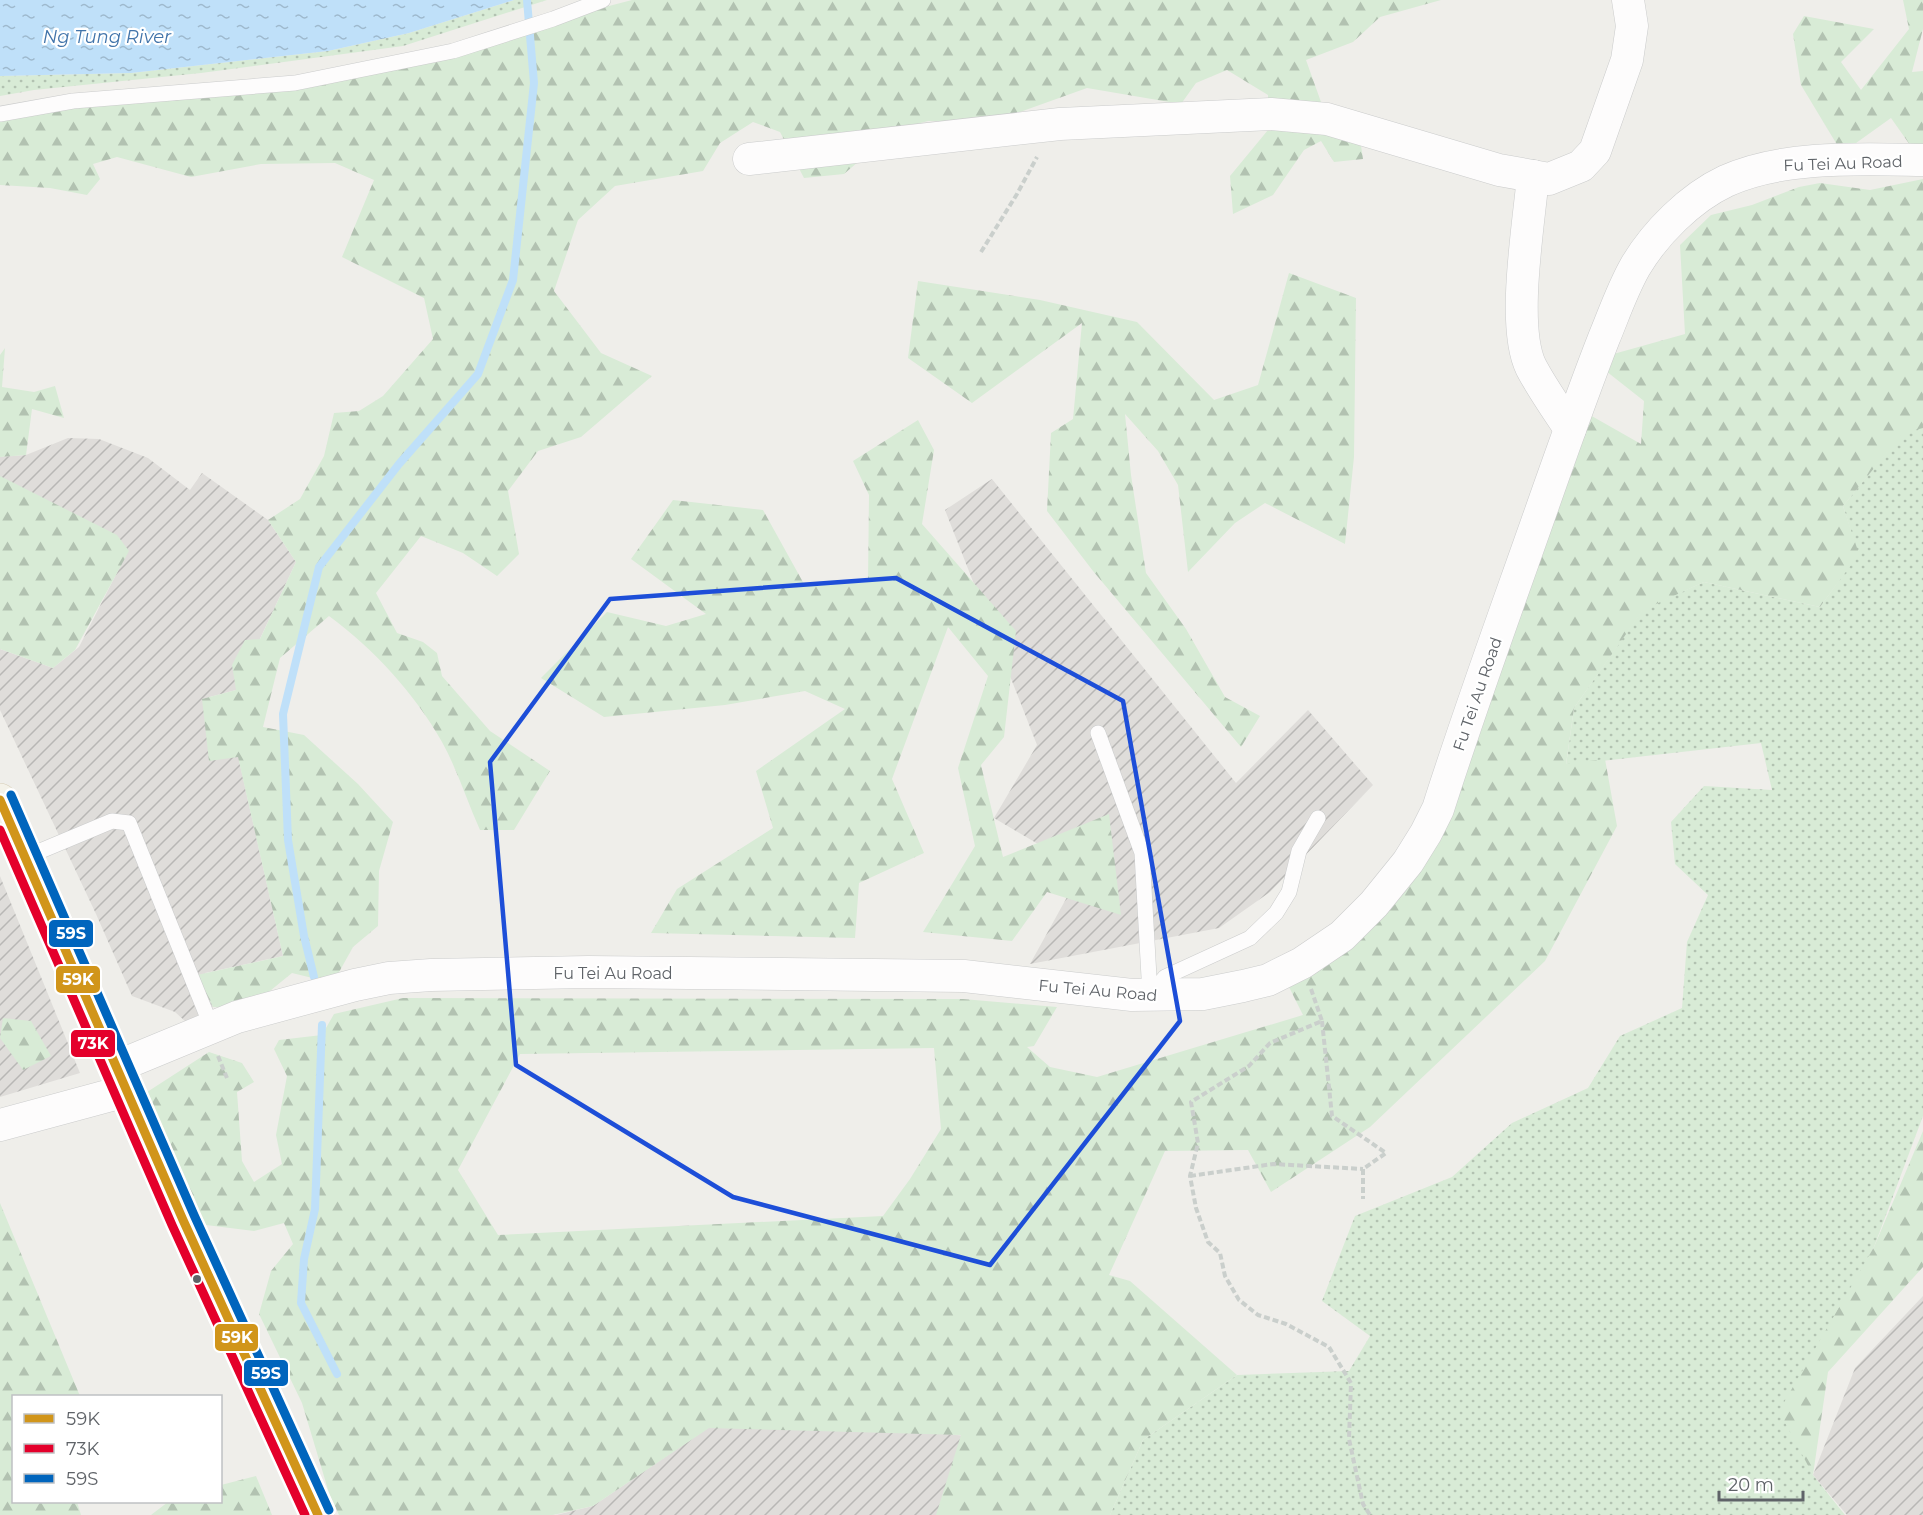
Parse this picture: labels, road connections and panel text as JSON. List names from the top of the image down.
{
  "streets": {
    "street": ["Fu Tei Au Road"]
  },
  "water": ["Ng Tung River"],
  "lines": ["transit line 59S", "transit line 59K", "transit line 73K"],
  "legend": ["59K", "73K", "59S"],
  "scale_bar": "20 m"
}
